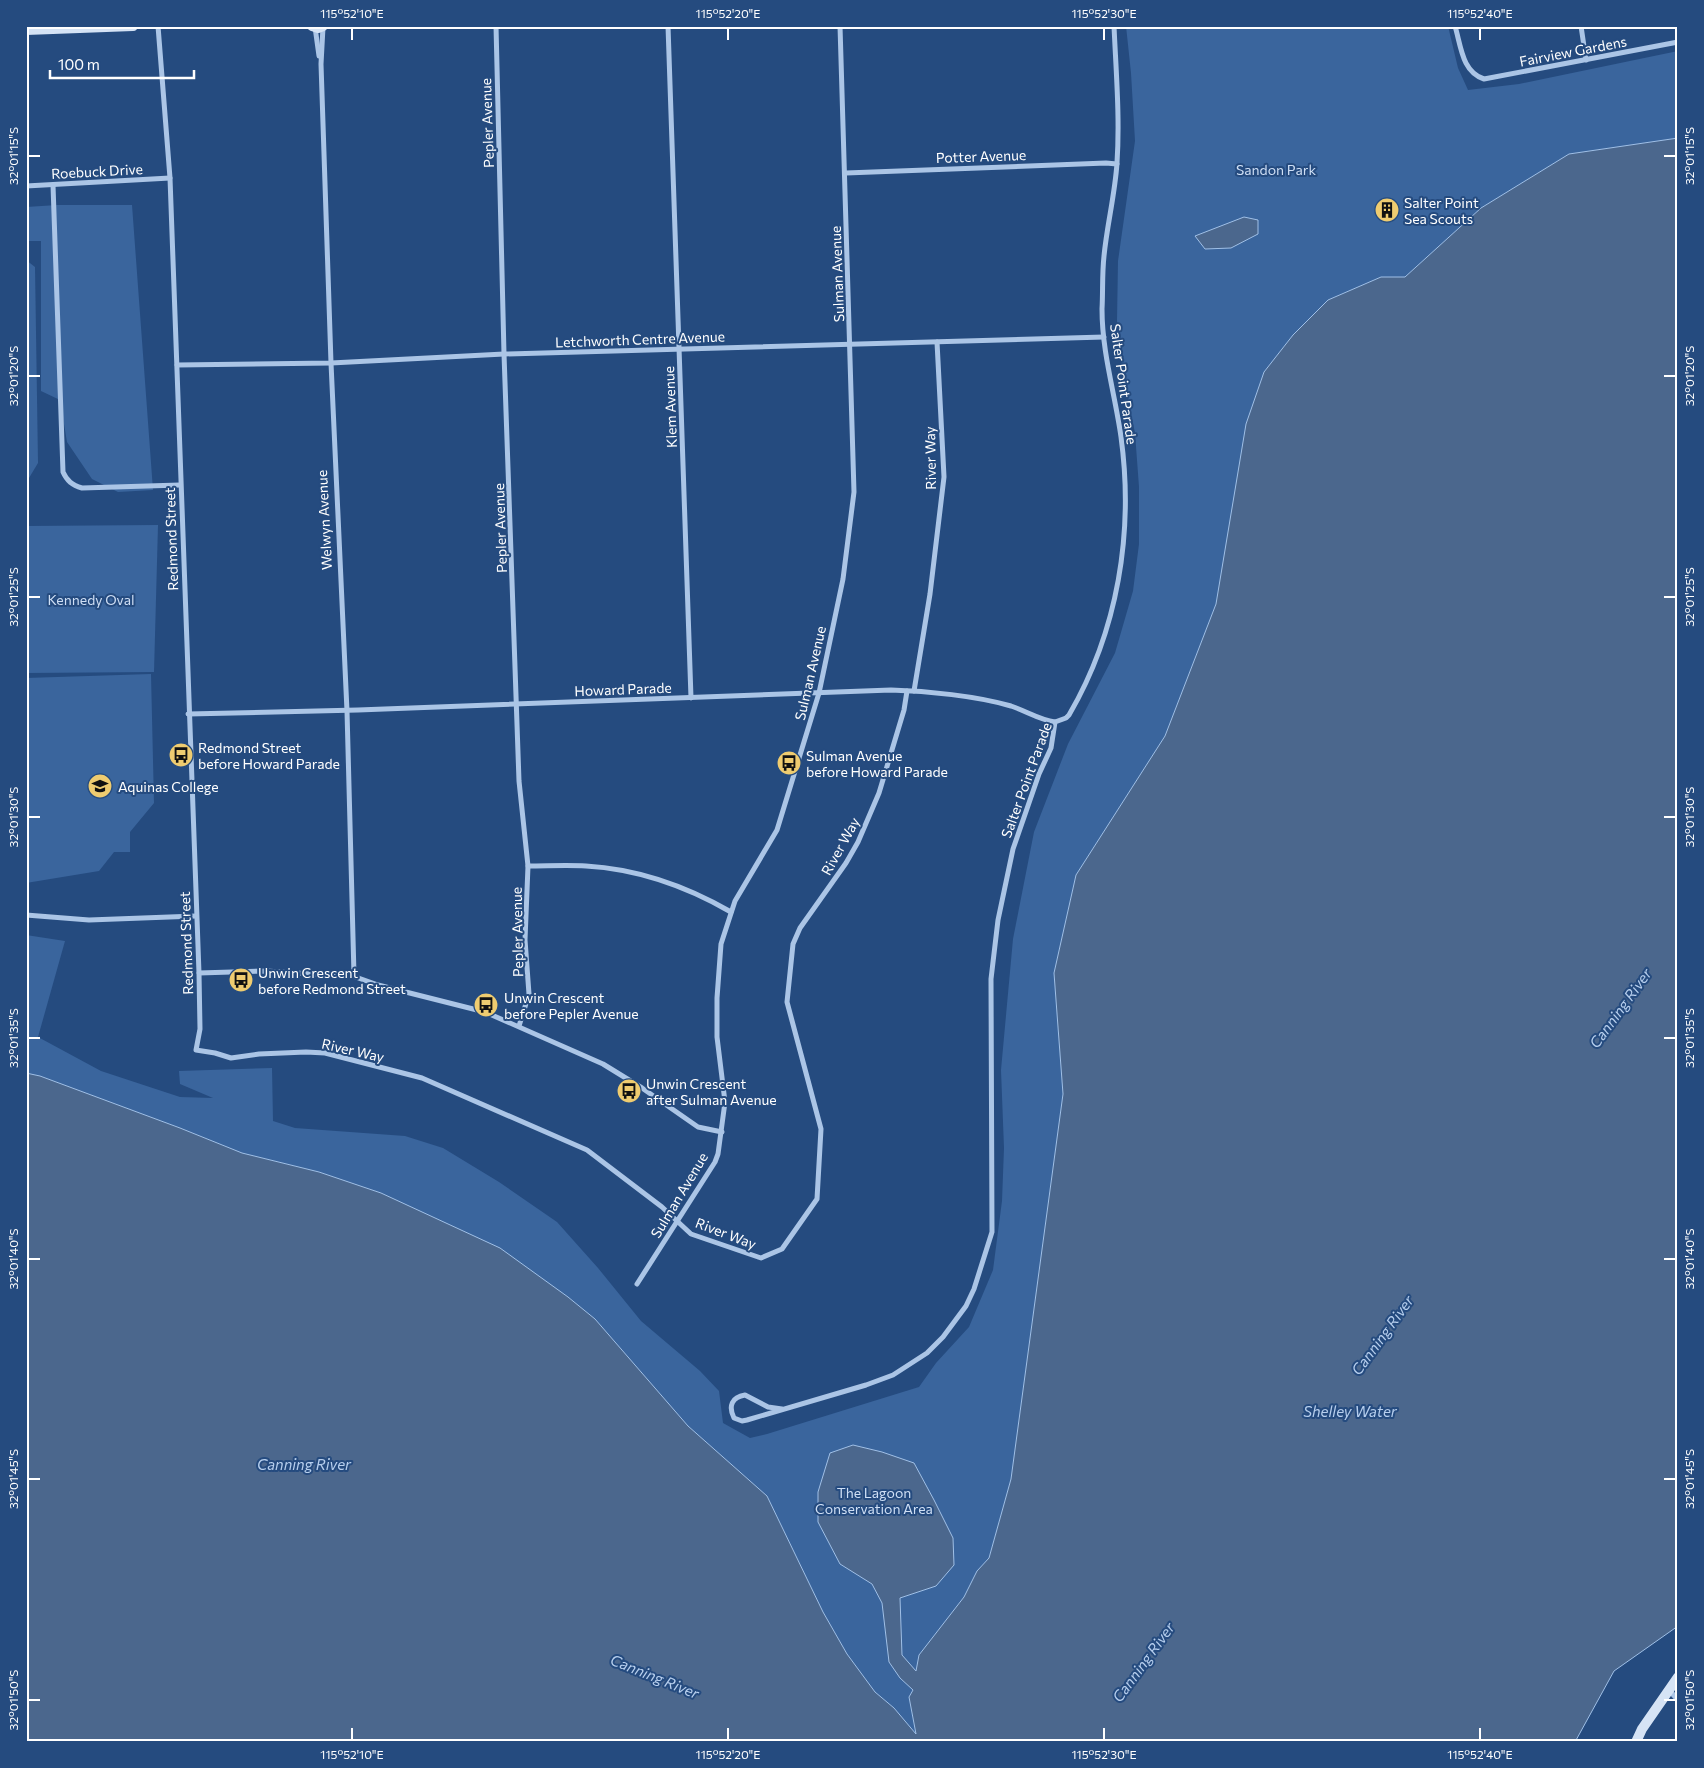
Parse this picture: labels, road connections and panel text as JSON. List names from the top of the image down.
{
  "streets": {
    "street": [
      "Fairview Gardens",
      "Pepler Avenue",
      "Potter Avenue",
      "Roebuck Drive",
      "Sulman Avenue",
      "Letchworth Centre Avenue",
      "Salter Point Parade",
      "Klem Avenue",
      "River Way",
      "Welwyn Avenue",
      "Redmond Street",
      "Howard Parade"
    ]
  },
  "crossings": [
    ["Pepler Avenue", "Letchworth Centre Avenue"],
    ["Pepler Avenue", "Howard Parade"],
    ["Potter Avenue", "Sulman Avenue"],
    ["Potter Avenue", "Salter Point Parade"],
    ["Roebuck Drive", "Redmond Street"],
    ["Sulman Avenue", "Letchworth Centre Avenue"],
    ["Sulman Avenue", "River Way"],
    ["Sulman Avenue", "Howard Parade"],
    ["Letchworth Centre Avenue", "Salter Point Parade"],
    ["Letchworth Centre Avenue", "Klem Avenue"],
    ["Letchworth Centre Avenue", "River Way"],
    ["Letchworth Centre Avenue", "Welwyn Avenue"],
    ["Letchworth Centre Avenue", "Redmond Street"],
    ["Salter Point Parade", "Howard Parade"],
    ["Klem Avenue", "Howard Parade"],
    ["River Way", "Redmond Street"],
    ["River Way", "Howard Parade"],
    ["Welwyn Avenue", "Howard Parade"],
    ["Redmond Street", "Howard Parade"]
  ],
  "water": ["Canning River", "Shelley Water"],
  "parks": ["Sandon Park", "Kennedy Oval", "The Lagoon Conservation Area"],
  "places": {
    "building": ["Salter Point Sea Scouts"],
    "bus stop": [
      "Redmond Street before Howard Parade",
      "Sulman Avenue before Howard Parade",
      "Unwin Crescent before Redmond Street",
      "Unwin Crescent before Pepler Avenue",
      "Unwin Crescent after Sulman Avenue"
    ],
    "school or university": ["Aquinas College"]
  },
  "scale_bar": "100 m",
  "coordinates": [
    "115°52'10\"E",
    "115°52'20\"E",
    "115°52'30\"E",
    "115°52'40\"E",
    "32°01'15\"S",
    "32°01'20\"S",
    "32°01'25\"S",
    "32°01'30\"S",
    "32°01'35\"S",
    "32°01'40\"S",
    "32°01'45\"S",
    "32°01'50\"S"
  ]
}
